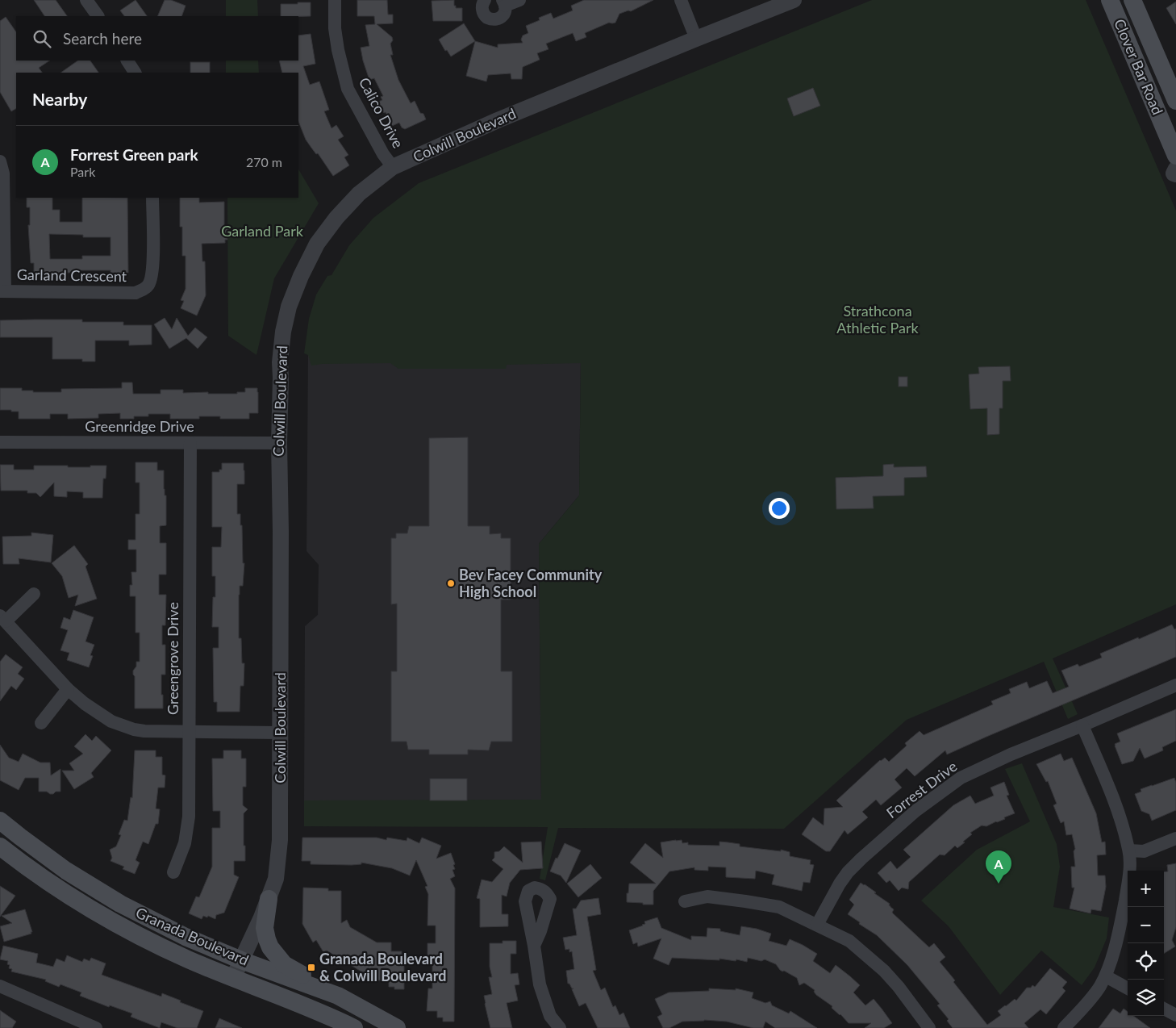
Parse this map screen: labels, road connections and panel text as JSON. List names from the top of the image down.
{
  "streets": {
    "main road": ["Clover Bar Road", "Granada Boulevard"],
    "street": [
      "Calico Drive",
      "Colwill Boulevard",
      "Garland Crescent",
      "Greenridge Drive",
      "Greengrove Drive",
      "Forrest Drive"
    ]
  },
  "crossings": [
    ["Calico Drive", "Colwill Boulevard"],
    ["Colwill Boulevard", "Greenridge Drive"],
    ["Colwill Boulevard", "Granada Boulevard"],
    ["Greenridge Drive", "Greengrove Drive"]
  ],
  "parks": ["Garland Park", "Strathcona Athletic Park"],
  "places": {
    "other": ["Bev Facey Community High School"],
    "transit": ["Granada Boulevard & Colwill Boulevard"]
  },
  "page": {
    "search": "Search here",
    "heading": "Nearby",
    "list": [
      {
        "mark": "A",
        "name": "Forrest Green park",
        "note": "Park",
        "value": "270 m"
      }
    ],
    "pins": "A",
    "map_buttons": ["+", "−"]
  }
}
